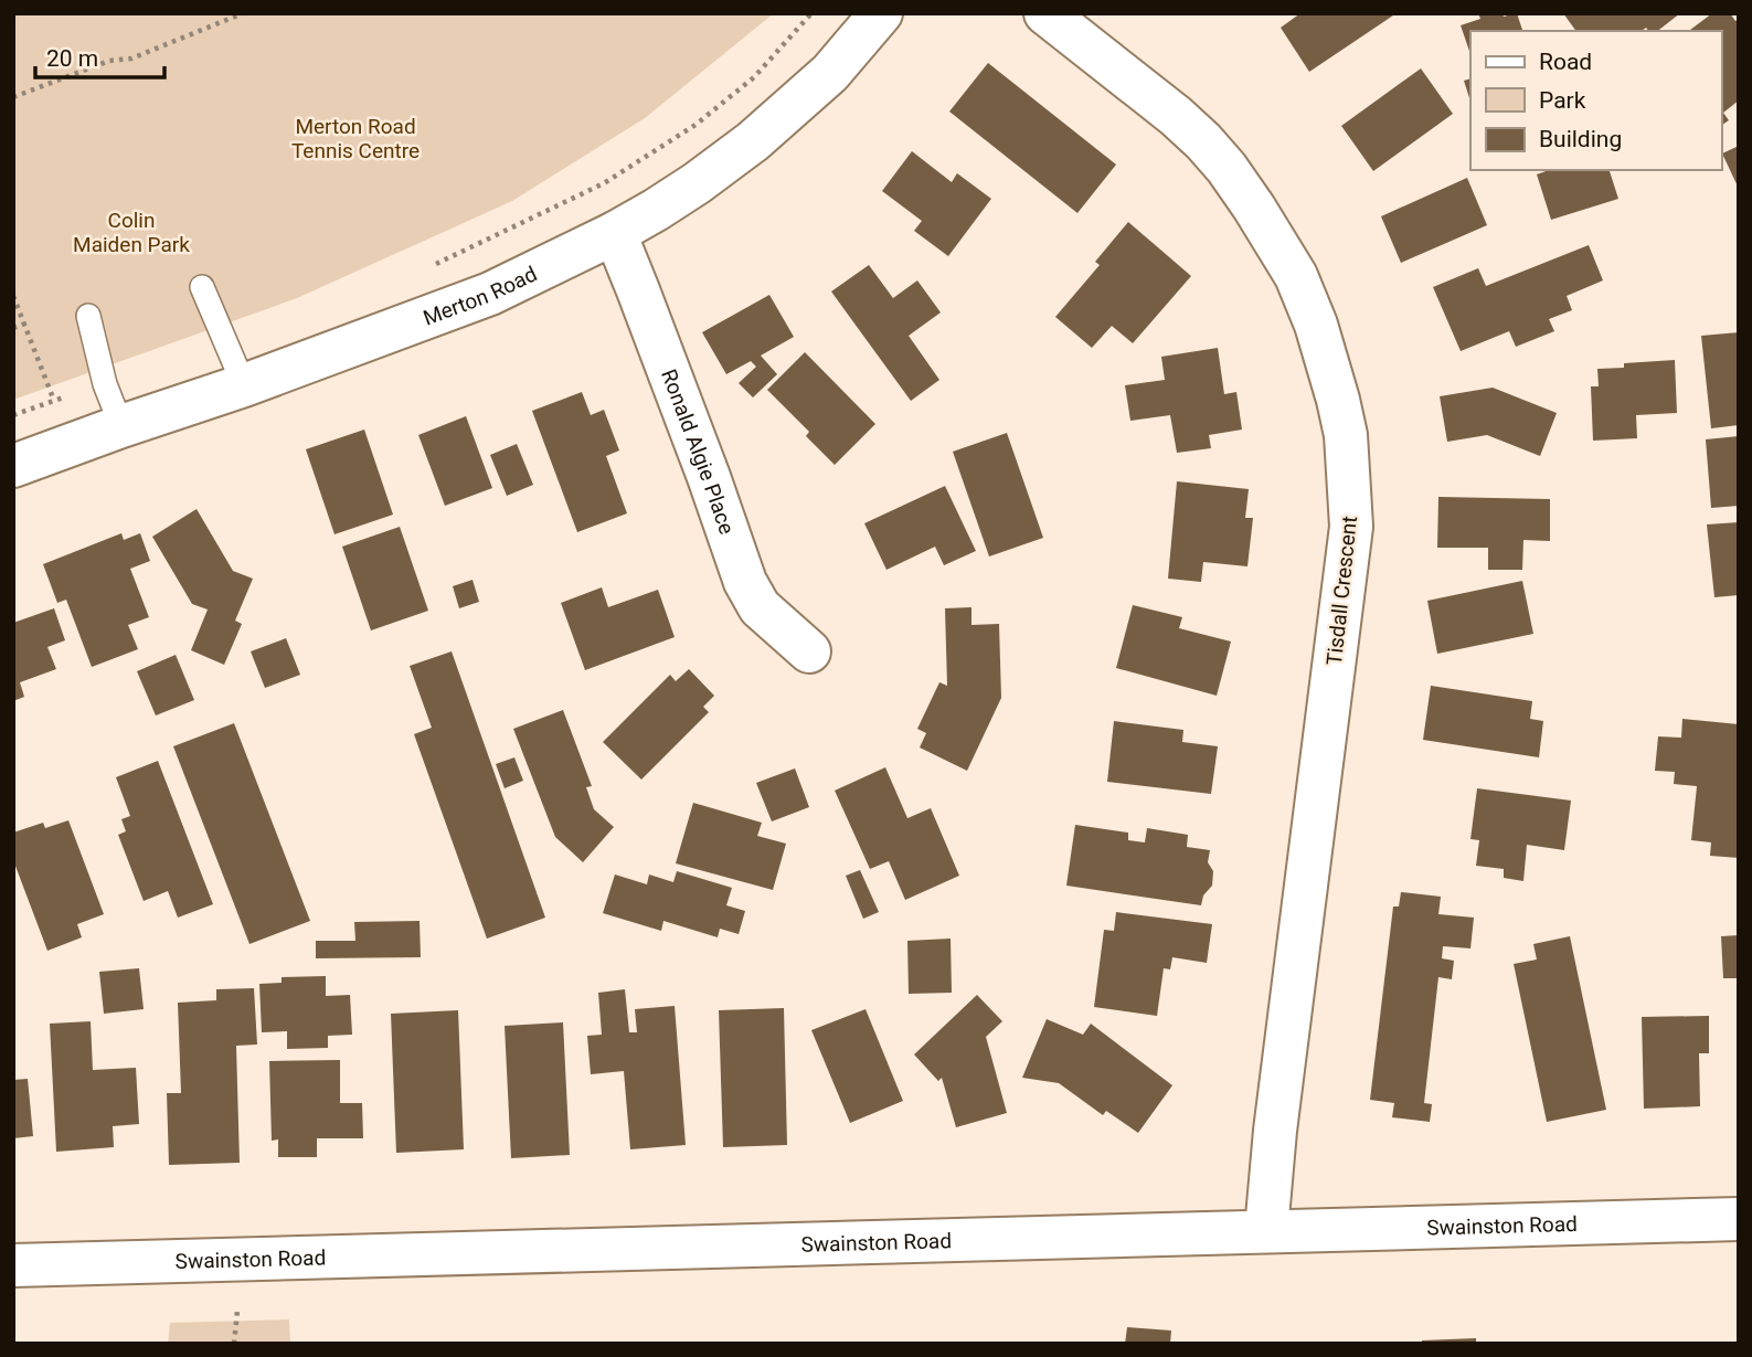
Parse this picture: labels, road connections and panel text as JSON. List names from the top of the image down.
{
  "streets": {
    "street": [
      "Merton Road",
      "Ronald Algie Place",
      "Tisdall Crescent",
      "Swainston Road"
    ]
  },
  "crossings": [
    ["Merton Road", "Ronald Algie Place"],
    ["Tisdall Crescent", "Swainston Road"]
  ],
  "parks": ["Merton Road Tennis Centre", "Colin Maiden Park"],
  "legend": ["Road", "Park", "Building"],
  "scale_bar": "20 m"
}
